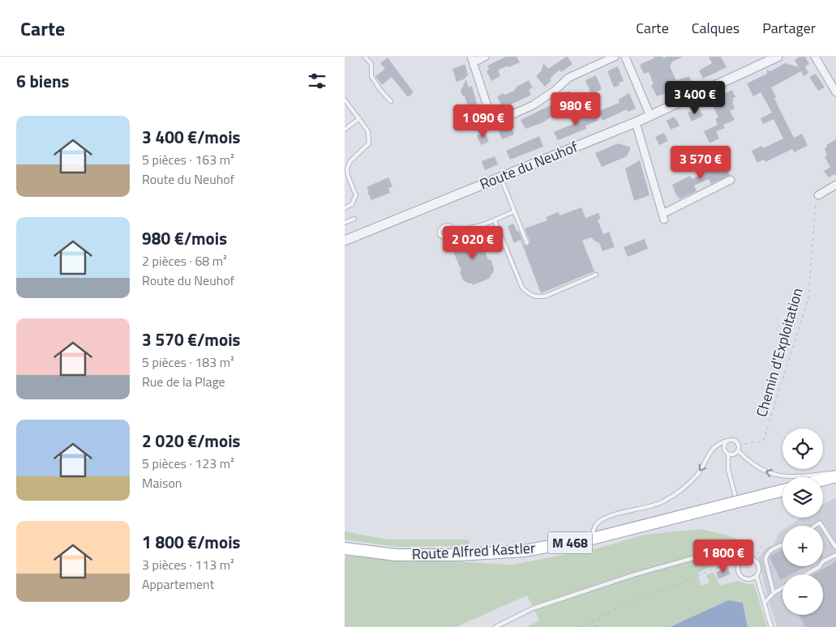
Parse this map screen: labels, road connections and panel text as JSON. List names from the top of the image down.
{
  "streets": {
    "main road": ["M 468", "Route Alfred Kastler"],
    "street": ["Route du Neuhof"],
    "path": ["Chemin d'Exploitation"]
  },
  "page": {
    "header": "Carte",
    "nav": ["Carte", "Calques", "Partager"],
    "heading": "6 biens",
    "price": [
      "3 400 €",
      "980 €",
      "1 090 €",
      "3 570 €",
      "2 020 €",
      "1 800 €"
    ],
    "list": [
      {
        "name": "3 400 €/mois",
        "note": "5 pièces · 163 m² · Route du Neuhof"
      },
      {
        "name": "980 €/mois",
        "note": "2 pièces · 68 m² · Route du Neuhof"
      },
      {
        "name": "3 570 €/mois",
        "note": "5 pièces · 183 m² · Rue de la Plage"
      },
      {
        "name": "2 020 €/mois",
        "note": "5 pièces · 123 m² · Maison"
      },
      {
        "name": "1 800 €/mois",
        "note": "3 pièces · 113 m² · Appartement"
      }
    ],
    "map_buttons": ["+", "−"]
  }
}
